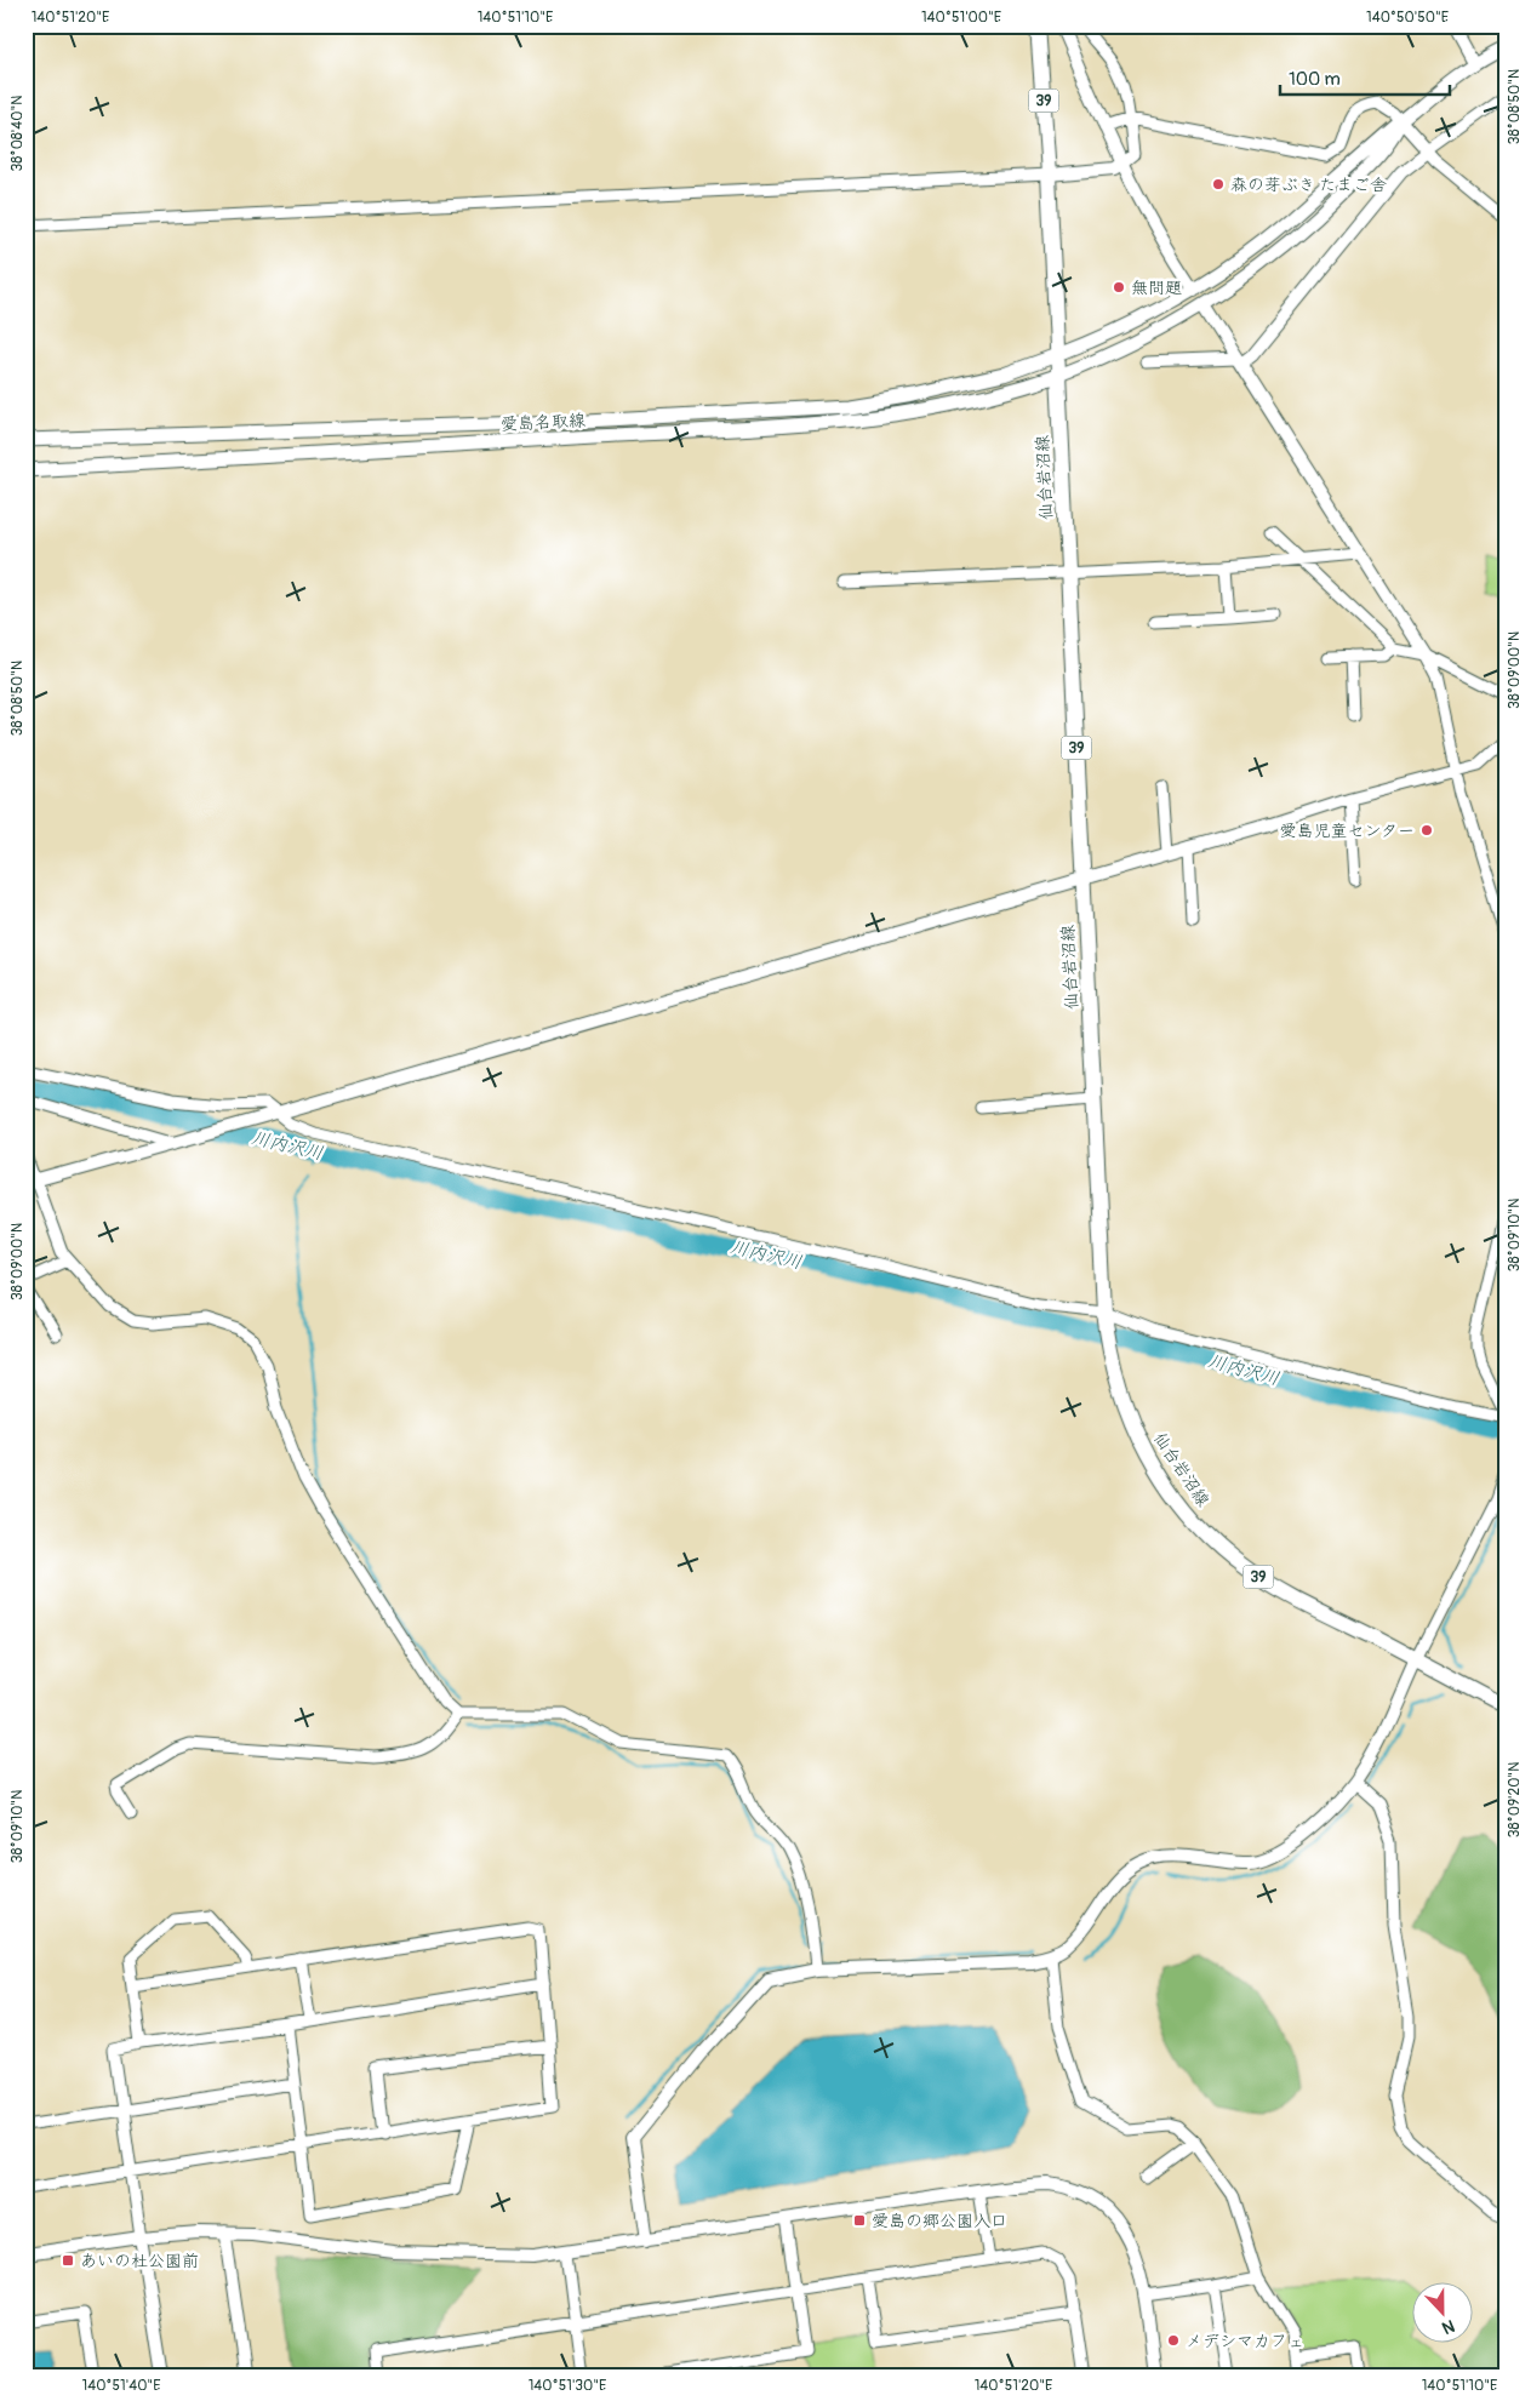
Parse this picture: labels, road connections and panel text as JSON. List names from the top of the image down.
{
  "streets": {
    "main road": ["39", "愛島名取線", "仙台岩沼線"]
  },
  "crossings": [
    ["愛島名取線", "仙台岩沼線"]
  ],
  "water": ["川内沢川"],
  "places": {
    "other": [
      "森の芽ぶき たまご舎",
      "無問題",
      "愛島児童センター",
      "メデシマカフェ"
    ],
    "transit": ["愛島の郷公園入口", "あいの杜公園前"]
  },
  "scale_bar": "100 m",
  "north": "bottom",
  "coordinates": [
    "140°51'20\"E",
    "140°51'10\"E",
    "140°51'00\"E",
    "140°50'50\"E",
    "38°08'50\"N",
    "38°08'40\"N",
    "38°09'00\"N",
    "38°09'10\"N",
    "38°09'20\"N",
    "140°51'40\"E",
    "140°51'30\"E"
  ]
}
